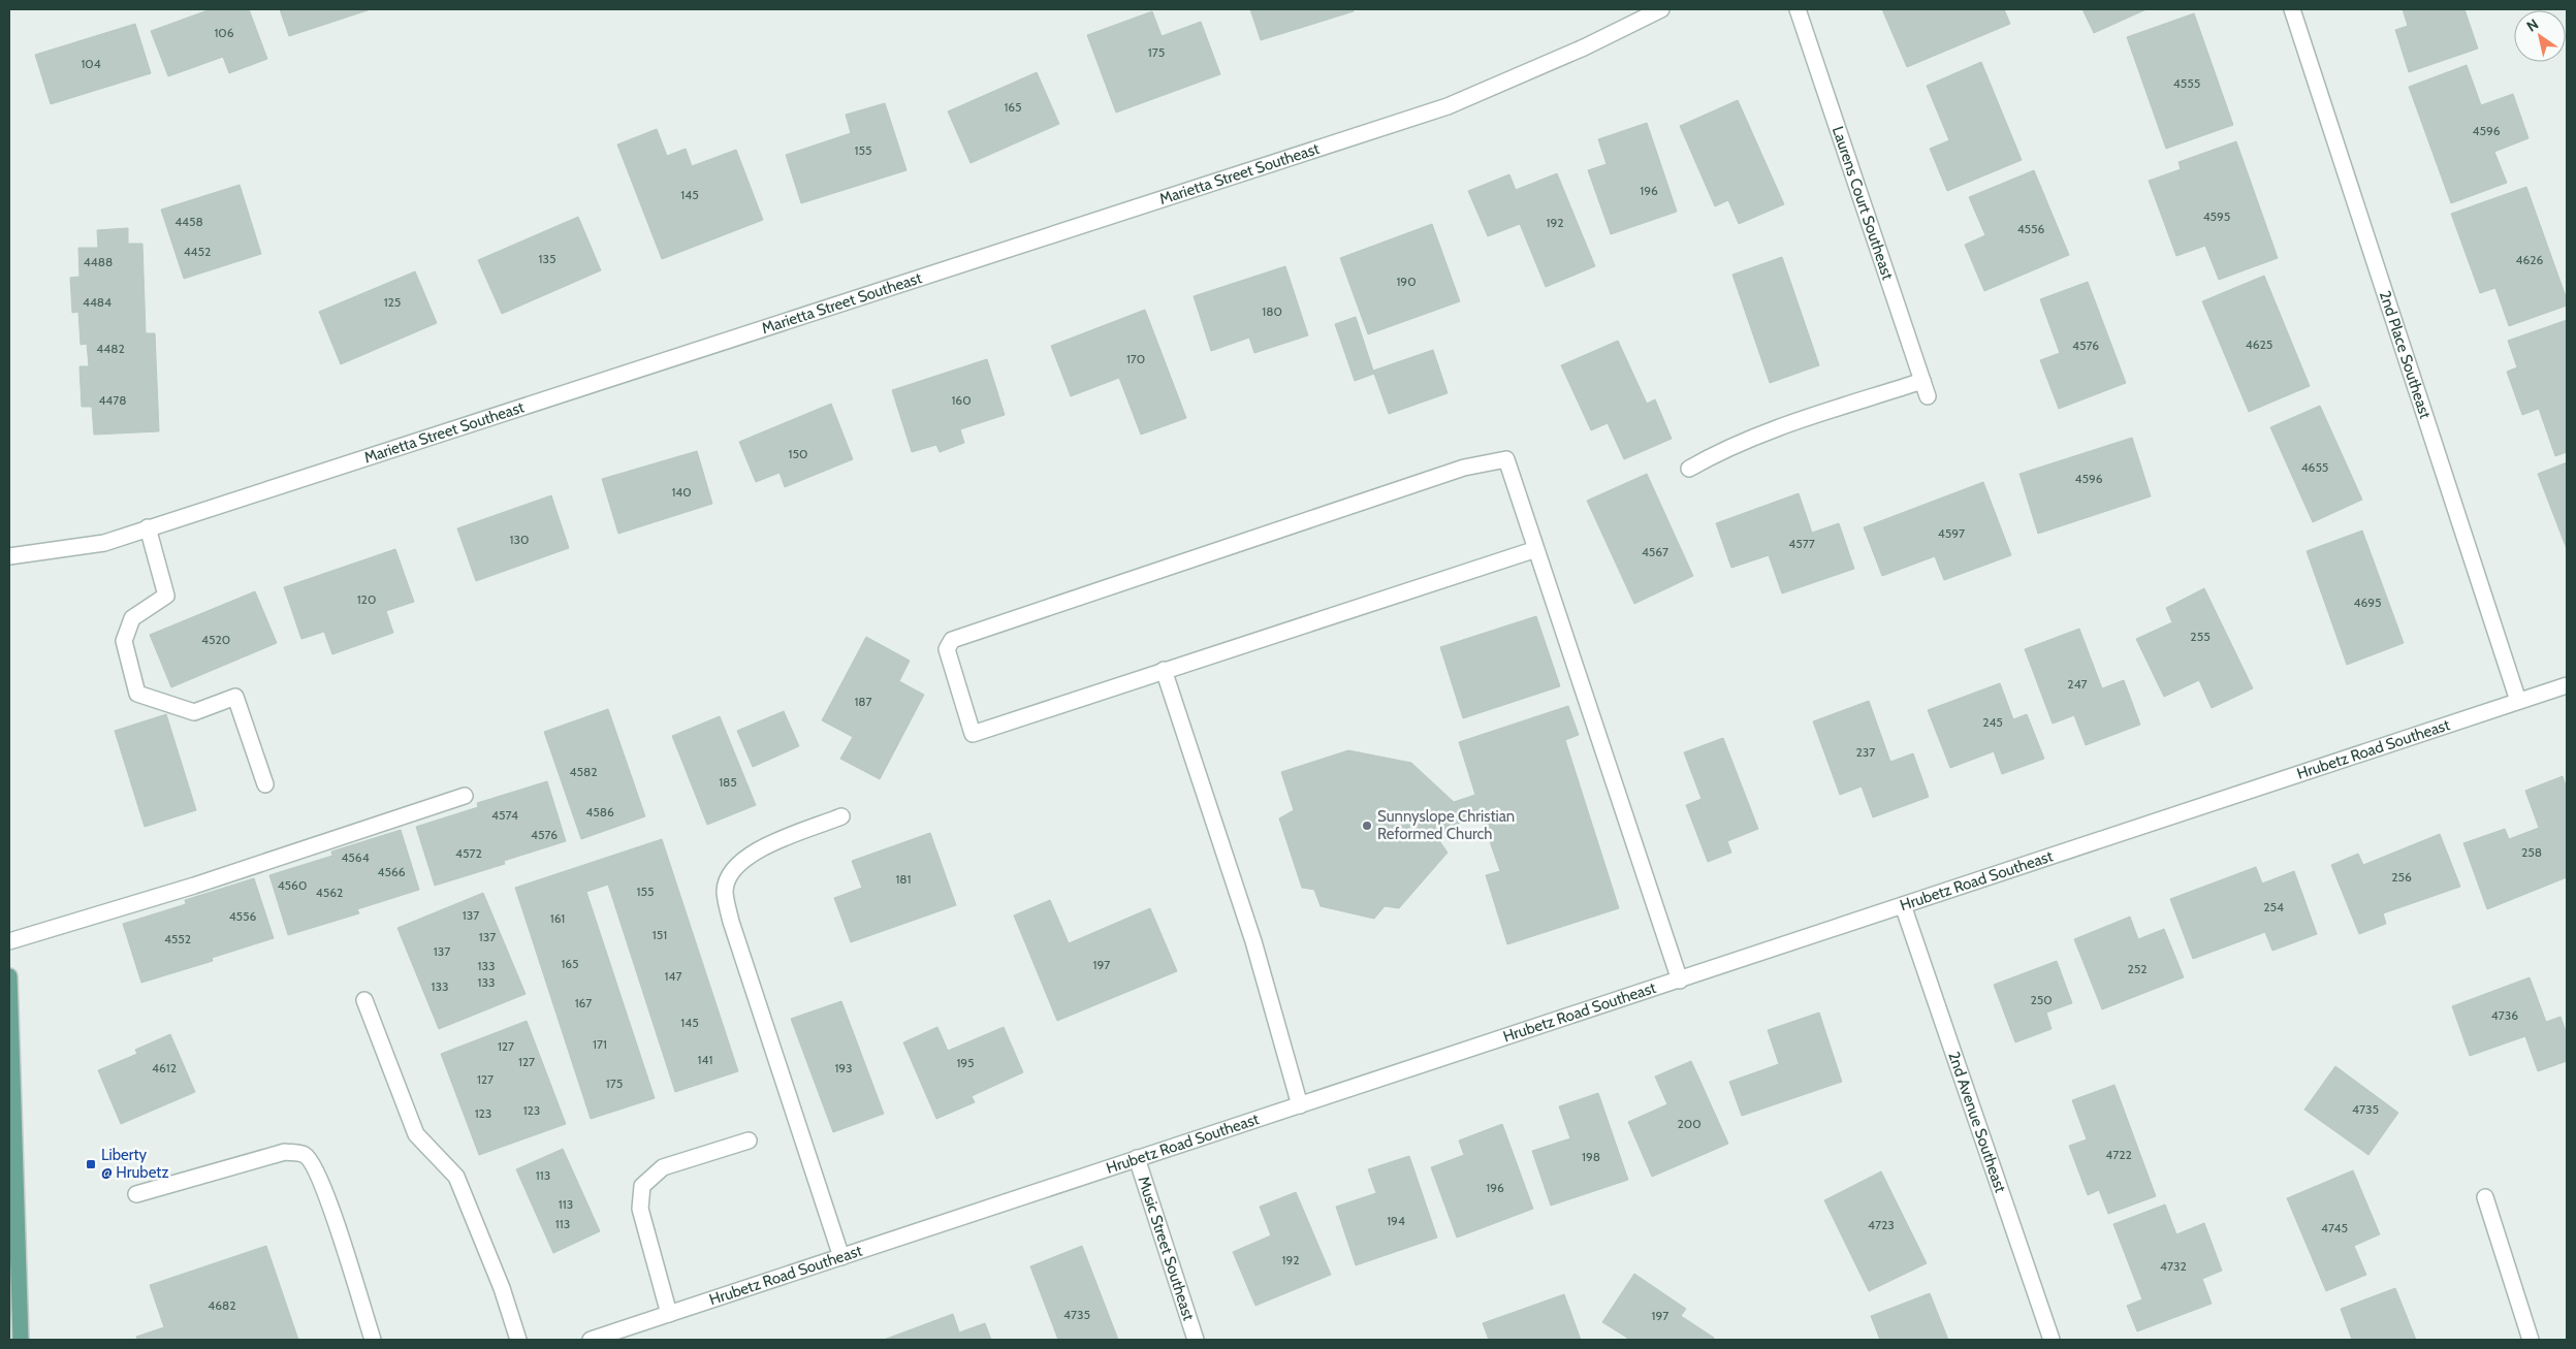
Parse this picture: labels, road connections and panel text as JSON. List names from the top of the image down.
{
  "streets": {
    "street": [
      "Marietta Street Southeast",
      "Laurens Court Southeast",
      "2nd Place Southeast",
      "Hrubetz Road Southeast",
      "2nd Avenue Southeast",
      "Music Street Southeast"
    ]
  },
  "crossings": [
    ["2nd Place Southeast", "Hrubetz Road Southeast"],
    ["Hrubetz Road Southeast", "2nd Avenue Southeast"],
    ["Hrubetz Road Southeast", "Music Street Southeast"]
  ],
  "places": {
    "other": ["Sunnyslope Christian Reformed Church"],
    "transit": ["Liberty @ Hrubetz"]
  },
  "house_numbers": [
    "106",
    "175",
    "104",
    "4555",
    "165",
    "4596",
    "155",
    "196",
    "145",
    "4595",
    "4458",
    "192",
    "4556",
    "4452",
    "135",
    "4626",
    "4488",
    "190",
    "4484",
    "125",
    "180",
    "4625",
    "4576",
    "4482",
    "170",
    "4478",
    "160",
    "150",
    "4655",
    "4596",
    "140",
    "4597",
    "130",
    "4577",
    "4567",
    "120",
    "4695",
    "255",
    "4520",
    "247",
    "187",
    "245",
    "237",
    "4582",
    "185",
    "4586",
    "4574",
    "4576",
    "258",
    "4572",
    "4564",
    "4566",
    "256",
    "181",
    "4560",
    "155",
    "4562",
    "254",
    "137",
    "4556",
    "161",
    "151",
    "137",
    "4552",
    "137",
    "165",
    "197",
    "133",
    "252",
    "147",
    "133",
    "133",
    "250",
    "167",
    "4736",
    "145",
    "171",
    "127",
    "141",
    "127",
    "195",
    "4612",
    "193",
    "127",
    "175",
    "4735",
    "123",
    "123",
    "200",
    "4722",
    "198",
    "113",
    "196",
    "113",
    "194",
    "113",
    "4723",
    "4745",
    "192",
    "4732",
    "4682",
    "4735",
    "197"
  ],
  "north": "top left"
}
